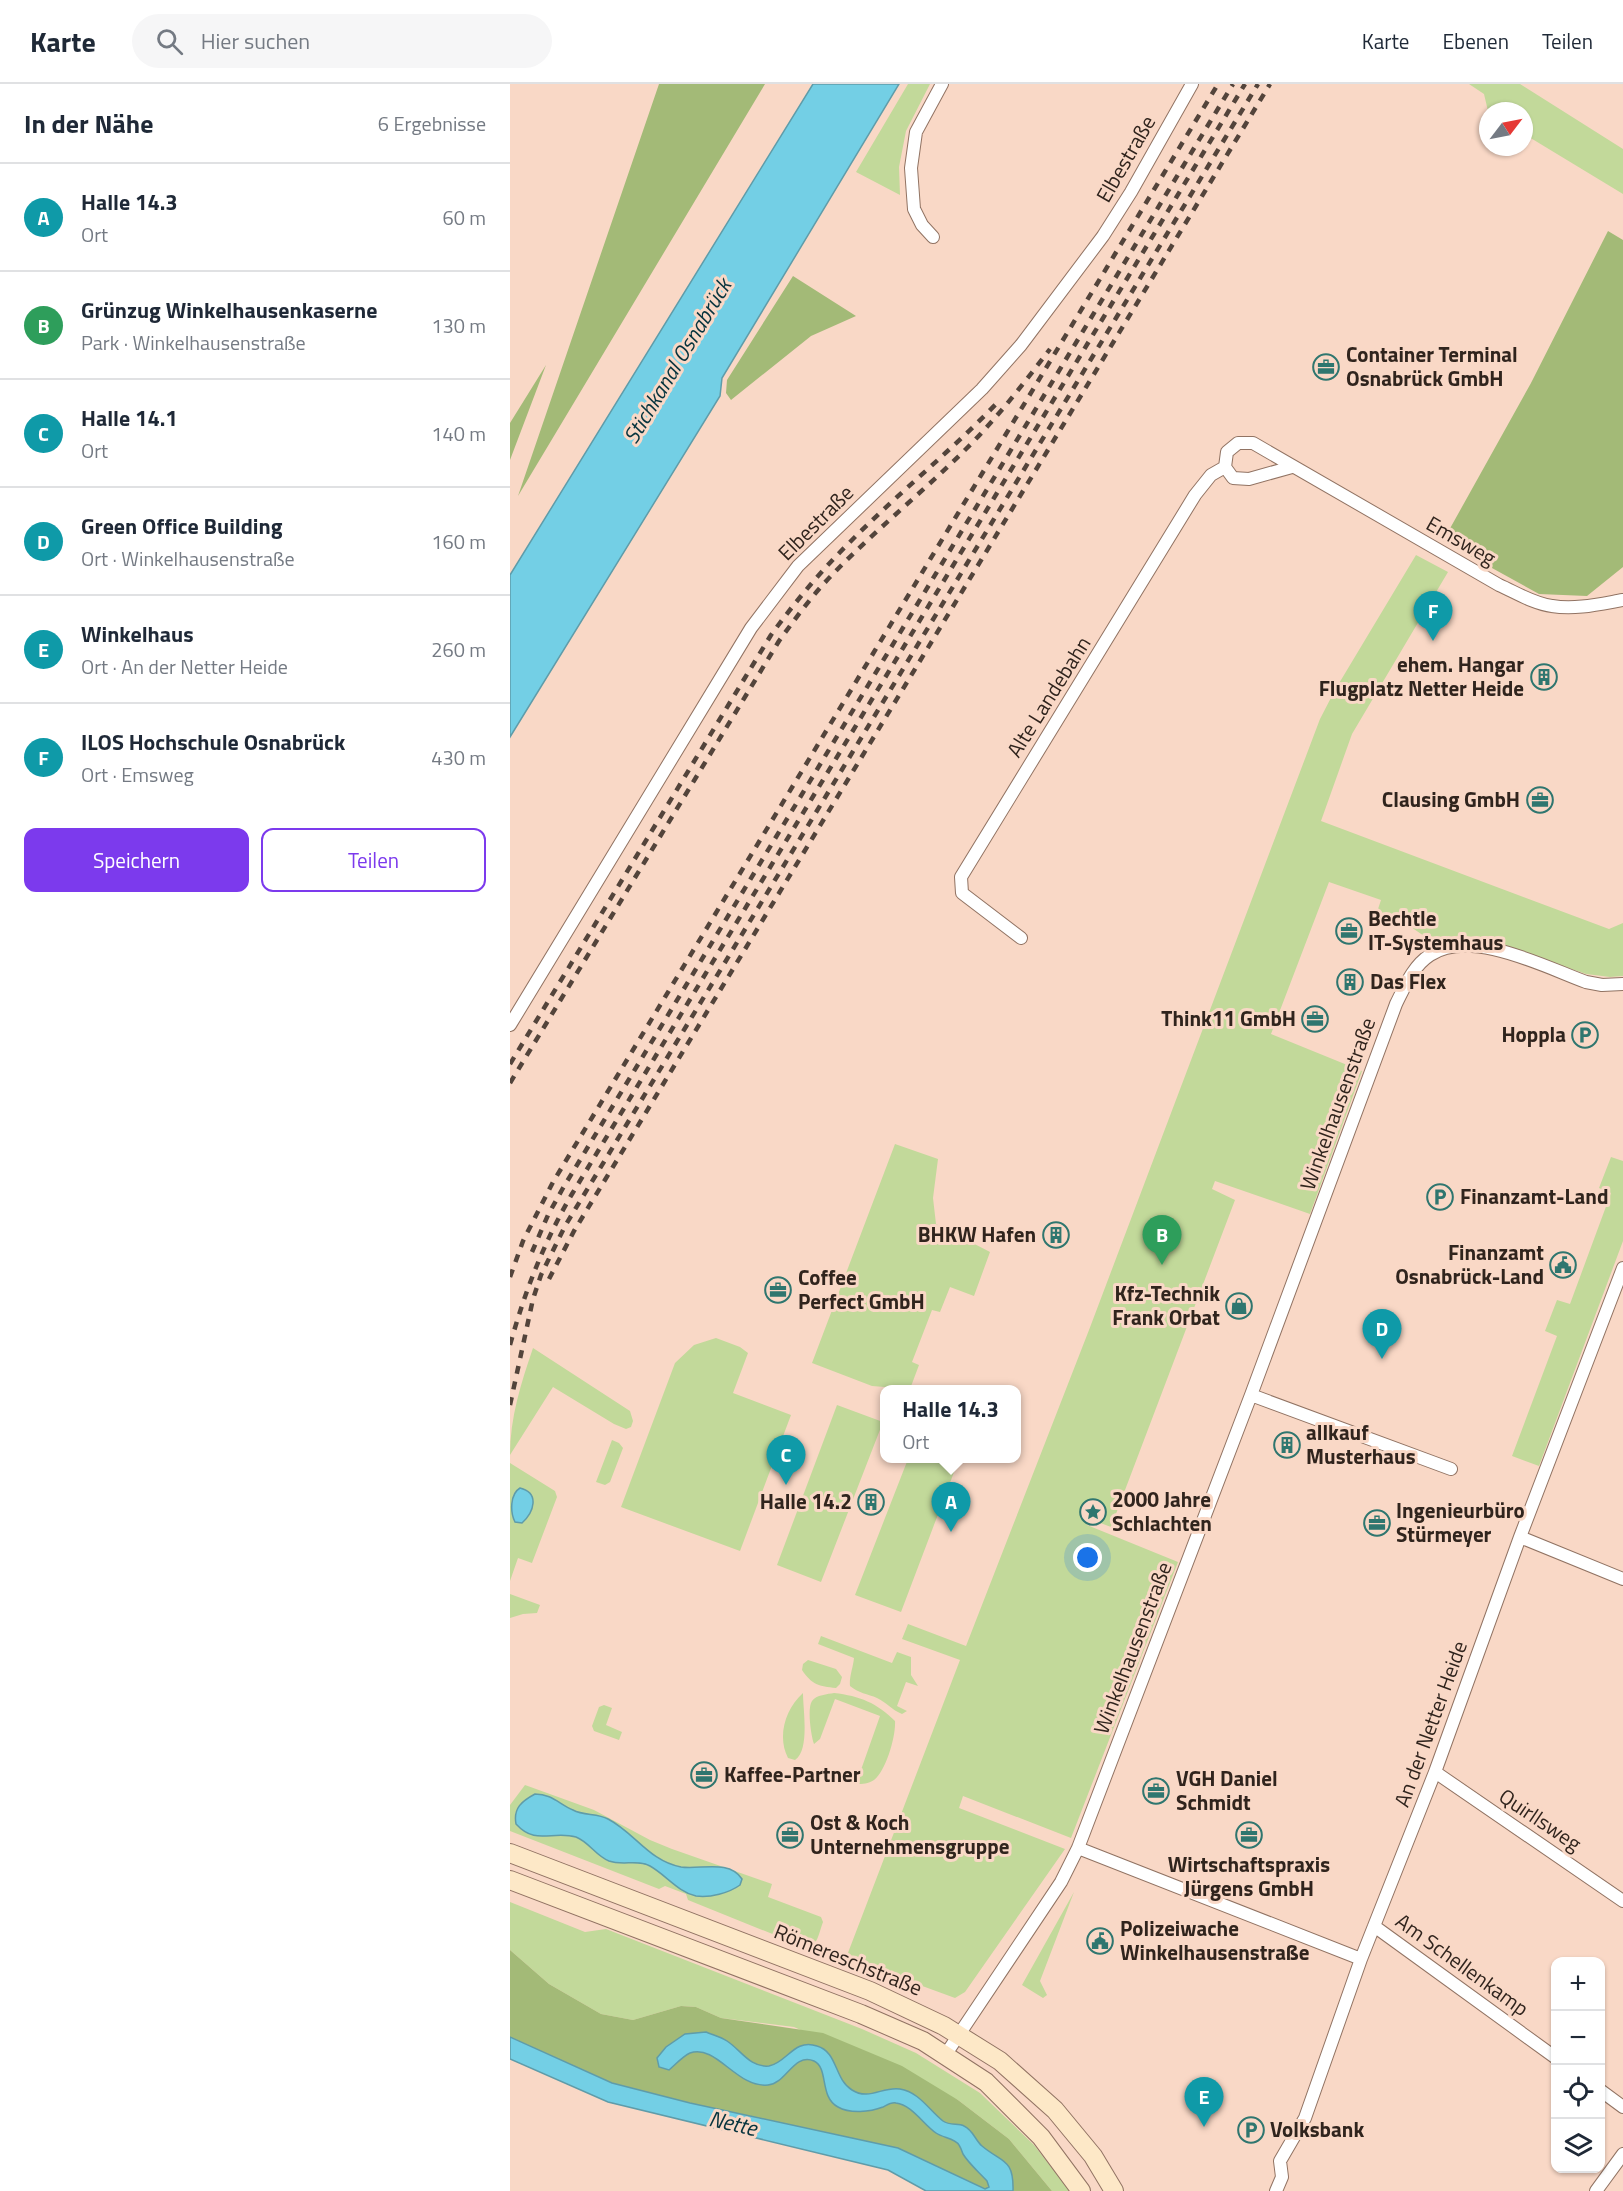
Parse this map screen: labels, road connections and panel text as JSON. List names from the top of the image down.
{
  "streets": {
    "main road": ["Römereschstraße"],
    "street": [
      "Elbestraße",
      "Emsweg",
      "Alte Landebahn",
      "Winkelhausenstraße",
      "An der Netter Heide",
      "Quirllsweg",
      "Am Schellenkamp"
    ]
  },
  "crossings": [
    ["Emsweg", "Alte Landebahn"],
    ["Winkelhausenstraße", "Römereschstraße"],
    ["An der Netter Heide", "Quirllsweg"],
    ["An der Netter Heide", "Am Schellenkamp"]
  ],
  "water": ["Stichkanal Osnabrück", "Nette"],
  "places": {
    "office": [
      "Container Terminal Osnabrück GmbH",
      "Clausing GmbH",
      "Bechtle IT-Systemhaus",
      "Think11 GmbH",
      "Coffee Perfect GmbH",
      "Ingenieurbüro Stürmeyer",
      "Kaffee-Partner",
      "VGH Daniel Schmidt",
      "Ost & Koch Unternehmensgruppe",
      "Wirtschaftspraxis Jürgens GmbH"
    ],
    "building": [
      "ehem. Hangar Flugplatz Netter Heide",
      "Das Flex",
      "BHKW Hafen",
      "allkauf Musterhaus",
      "Halle 14.2"
    ],
    "parking": ["Hoppla", "Finanzamt-Land", "Volksbank"],
    "public building": ["Finanzamt Osnabrück-Land", "Polizeiwache Winkelhausenstraße"],
    "shop": ["Kfz-Technik Frank Orbat"],
    "place": ["2000 Jahre Schlachten"]
  },
  "north": "top right",
  "page": {
    "header": "Karte",
    "search": "Hier suchen",
    "nav": ["Karte", "Ebenen", "Teilen"],
    "heading": ["In der Nähe", "6 Ergebnisse"],
    "list": [
      {
        "mark": "A",
        "name": "Halle 14.3",
        "note": "Ort",
        "value": "60 m"
      },
      {
        "mark": "B",
        "name": "Grünzug Winkelhausenkaserne",
        "note": "Park · Winkelhausenstraße",
        "value": "130 m"
      },
      {
        "mark": "C",
        "name": "Halle 14.1",
        "note": "Ort",
        "value": "140 m"
      },
      {
        "mark": "D",
        "name": "Green Office Building",
        "note": "Ort · Winkelhausenstraße",
        "value": "160 m"
      },
      {
        "mark": "E",
        "name": "Winkelhaus",
        "note": "Ort · An der Netter Heide",
        "value": "260 m"
      },
      {
        "mark": "F",
        "name": "ILOS Hochschule Osnabrück",
        "note": "Ort · Emsweg",
        "value": "430 m"
      }
    ],
    "pins": [
      "F",
      "B",
      "D",
      "C",
      "A",
      "E"
    ],
    "buttons": ["Speichern", "Teilen"],
    "popup": ["Halle 14.3", "Ort"],
    "map_buttons": ["+", "−"]
  }
}
